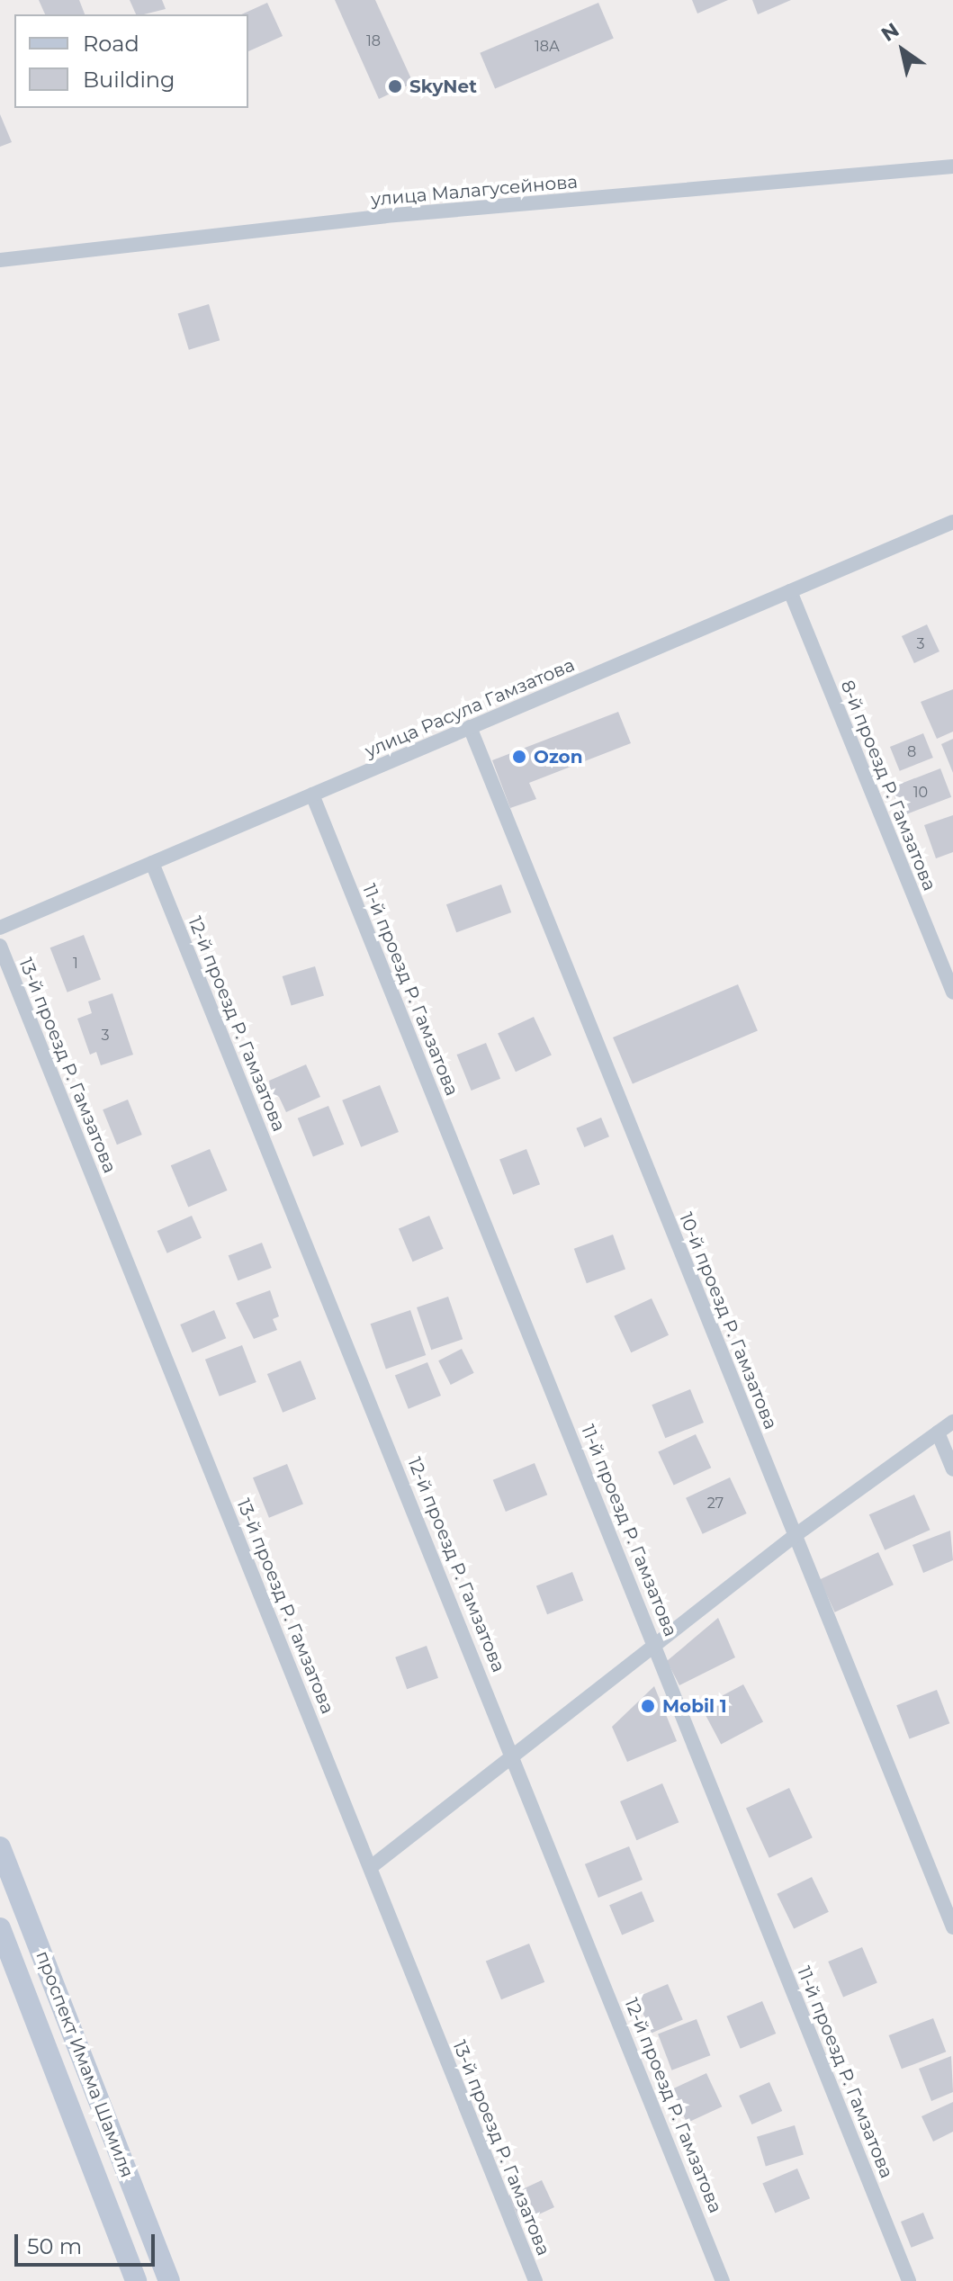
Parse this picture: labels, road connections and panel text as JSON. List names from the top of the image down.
{
  "streets": {
    "main road": ["проспект Имама Шамиля"],
    "street": [
      "улица Малагусейнова",
      "улица Расула Гамзатова",
      "8-й проезд Р. Гамзатова",
      "11-й проезд Р. Гамзатова",
      "12-й проезд Р. Гамзатова",
      "13-й проезд Р. Гамзатова",
      "10-й проезд Р. Гамзатова"
    ]
  },
  "crossings": [
    ["улица Расула Гамзатова", "8-й проезд Р. Гамзатова"],
    ["улица Расула Гамзатова", "11-й проезд Р. Гамзатова"],
    ["улица Расула Гамзатова", "12-й проезд Р. Гамзатова"],
    ["улица Расула Гамзатова", "10-й проезд Р. Гамзатова"]
  ],
  "places": ["SkyNet", "Ozon", "Mobil 1"],
  "house_numbers": [
    "18",
    "18А",
    "3",
    "8",
    "10",
    "1",
    "3",
    "27"
  ],
  "legend": ["Road", "Building"],
  "scale_bar": "50 m",
  "north": "top left"
}
